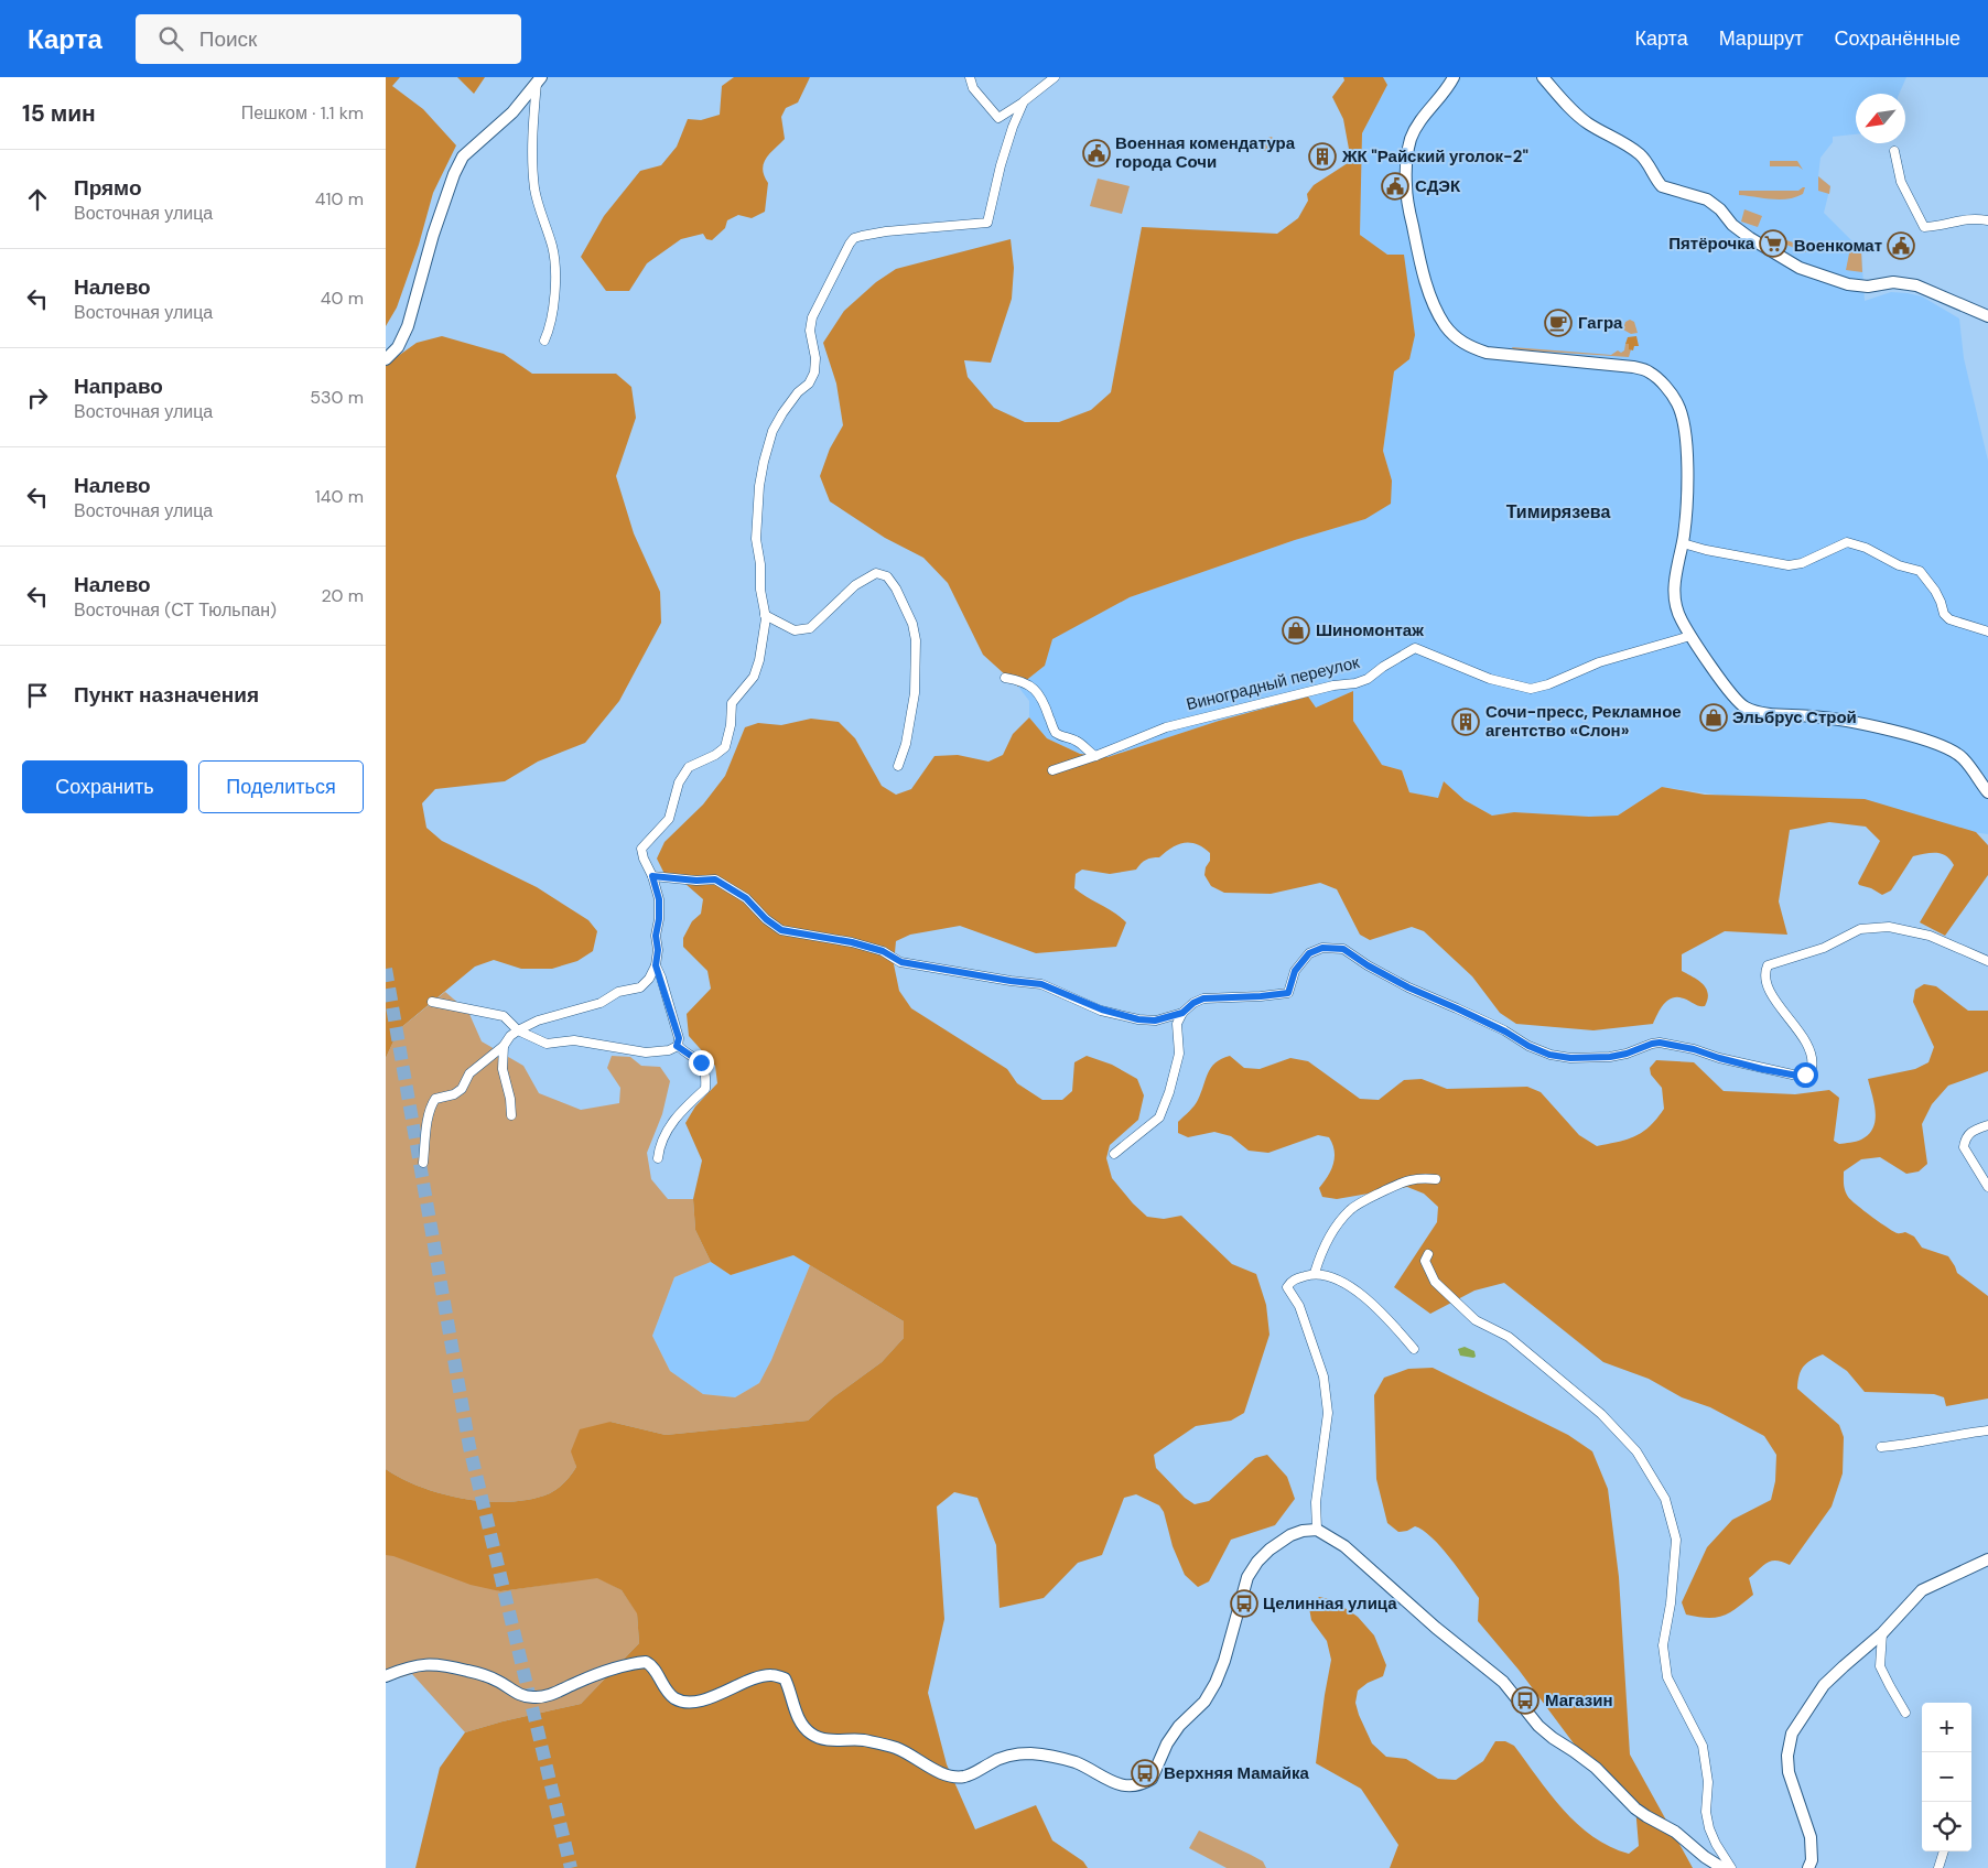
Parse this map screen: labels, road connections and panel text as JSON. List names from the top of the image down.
{
  "streets": {
    "street": ["Виноградный переулок"]
  },
  "districts": ["Тимирязева"],
  "places": {
    "public building": ["Военная комендатура города Сочи", "СДЭК", "Военкомат"],
    "building": ["ЖК \"Райский уголок-2\"", "Сочи-пресс, Рекламное агентство «Слон»"],
    "supermarket": ["Пятёрочка"],
    "cafe": ["Гагра"],
    "shop": ["Шиномонтаж", "Эльбрус Строй"],
    "bus stop": ["Целинная улица", "Магазин", "Верхняя Мамайка"]
  },
  "north": "bottom left",
  "page": {
    "header": "Карта",
    "search": "Поиск",
    "nav": ["Карта", "Маршрут", "Сохранённые"],
    "heading": ["15 мин", "Пешком · 1.1 km"],
    "list": [
      ["Прямо", "Восточная улица", "410 m"],
      ["Налево", "Восточная улица", "40 m"],
      ["Направо", "Восточная улица", "530 m"],
      ["Налево", "Восточная улица", "140 m"],
      ["Налево", "Восточная (СТ Тюльпан)", "20 m"],
      "Пункт назначения"
    ],
    "buttons": ["Сохранить", "Поделиться"],
    "map_buttons": ["+", "−"]
  }
}
